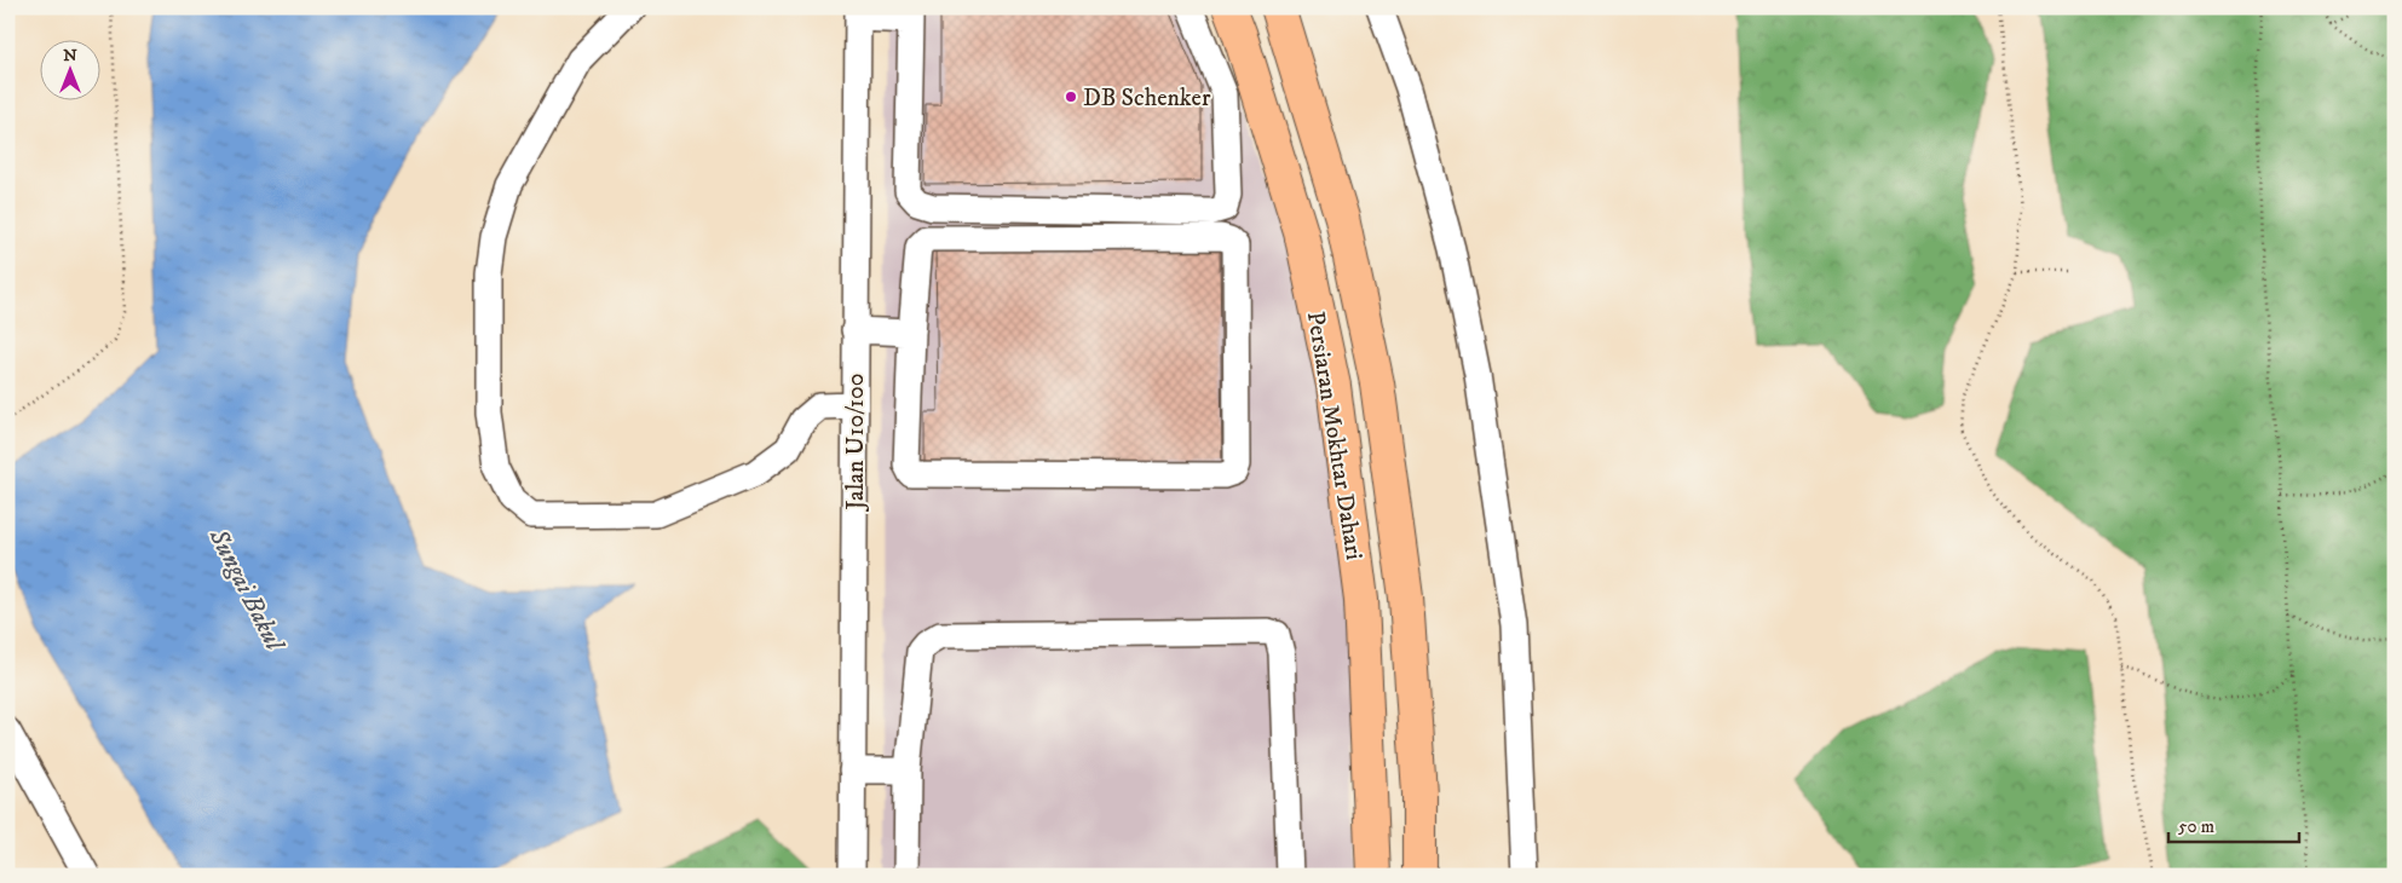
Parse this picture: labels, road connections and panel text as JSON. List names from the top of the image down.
{
  "streets": {
    "main road": ["Persiaran Mokhtar Dahari"],
    "street": ["Jalan U10/100"]
  },
  "water": ["Sungai Bakul"],
  "places": ["DB Schenker"],
  "scale_bar": "50 m",
  "north": "top"
}
